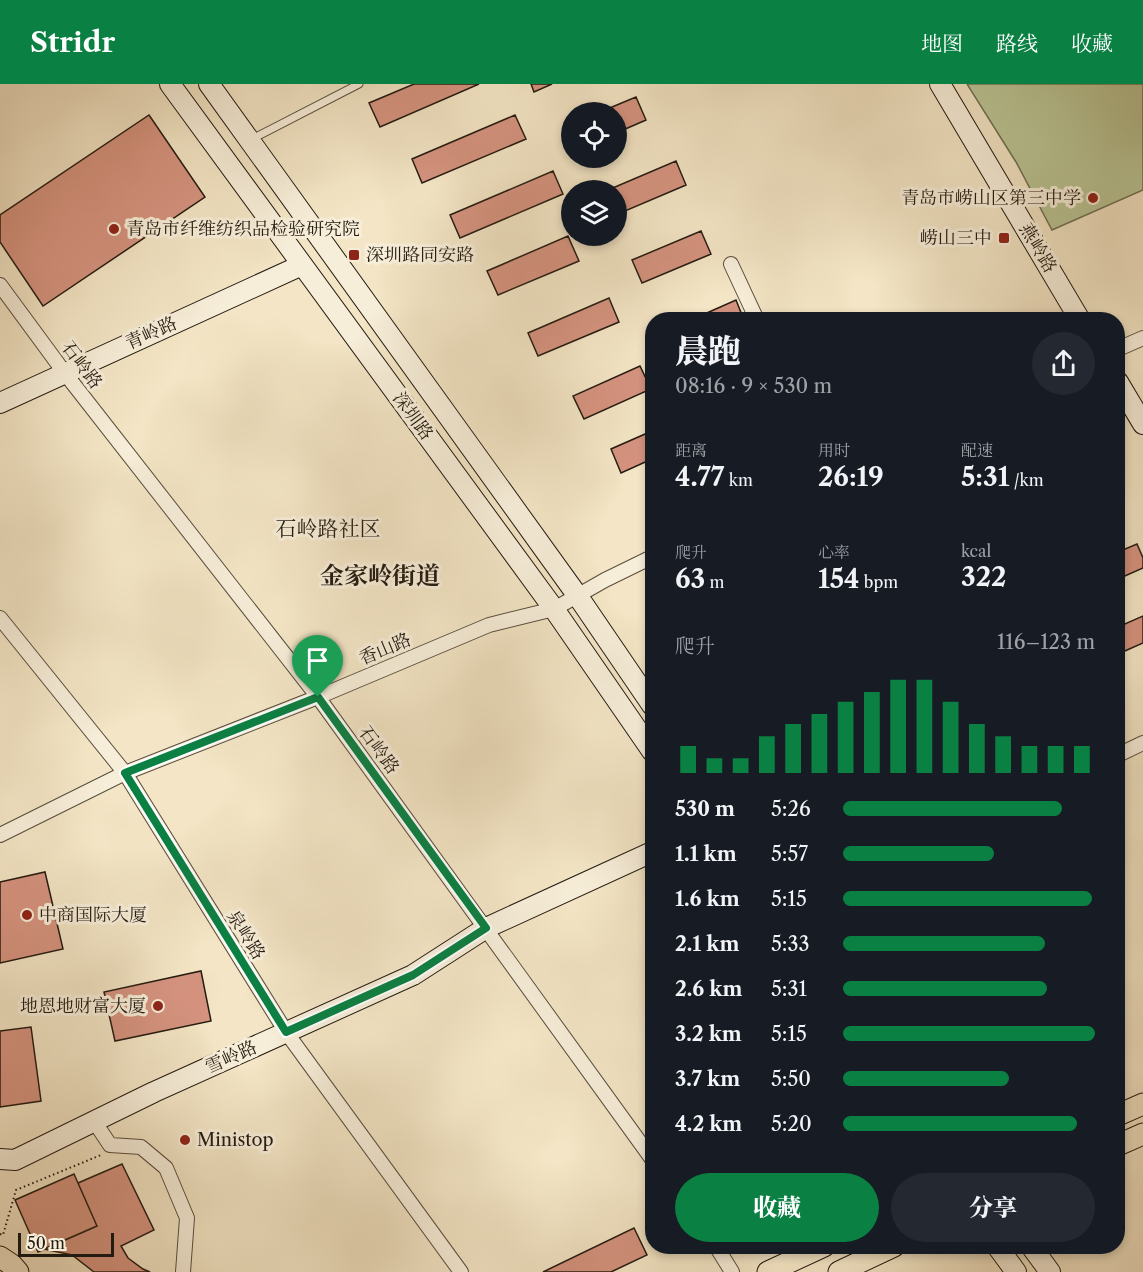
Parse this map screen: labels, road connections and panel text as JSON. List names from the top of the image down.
{
  "streets": {
    "main road": [
      "燕岭路",
      "青岭路",
      "深圳路",
      "雪岭路"
    ],
    "street": ["石岭路", "香山路", "泉岭路"]
  },
  "crossings": [
    ["青岭路", "石岭路"],
    ["青岭路", "深圳路"],
    ["石岭路", "香山路"],
    ["石岭路", "雪岭路"],
    ["深圳路", "香山路"],
    ["香山路", "泉岭路"],
    ["泉岭路", "雪岭路"]
  ],
  "districts": ["石岭路社区", "金家岭街道"],
  "places": {
    "other": [
      "青岛市崂山区第三中学",
      "青岛市纤维纺织品检验研究院",
      "中商国际大厦",
      "地恩地财富大厦",
      "Ministop"
    ],
    "transit": ["崂山三中", "深圳路同安路"]
  },
  "scale_bar": "50 m",
  "page": {
    "header": "Stridr",
    "nav": ["地图", "路线", "收藏"],
    "heading": ["晨跑", "08:16 · 9 × 530 m"],
    "stats": [
      ["距离", "4.77 km"],
      ["用时", "26:19"],
      ["配速", "5:31 /km"],
      ["爬升", "63 m"],
      ["心率", "154 bpm"],
      ["kcal", "322"]
    ],
    "chart": ["爬升", "116–123 m"],
    "list": [
      {
        "name": "530 m",
        "note": "5:26"
      },
      {
        "name": "1.1 km",
        "note": "5:57"
      },
      {
        "name": "1.6 km",
        "note": "5:15"
      },
      {
        "name": "2.1 km",
        "note": "5:33"
      },
      {
        "name": "2.6 km",
        "note": "5:31"
      },
      {
        "name": "3.2 km",
        "note": "5:15"
      },
      {
        "name": "3.7 km",
        "note": "5:50"
      },
      {
        "name": "4.2 km",
        "note": "5:20"
      }
    ],
    "buttons": ["收藏", "分享"],
    "scale": "50 m"
  }
}
